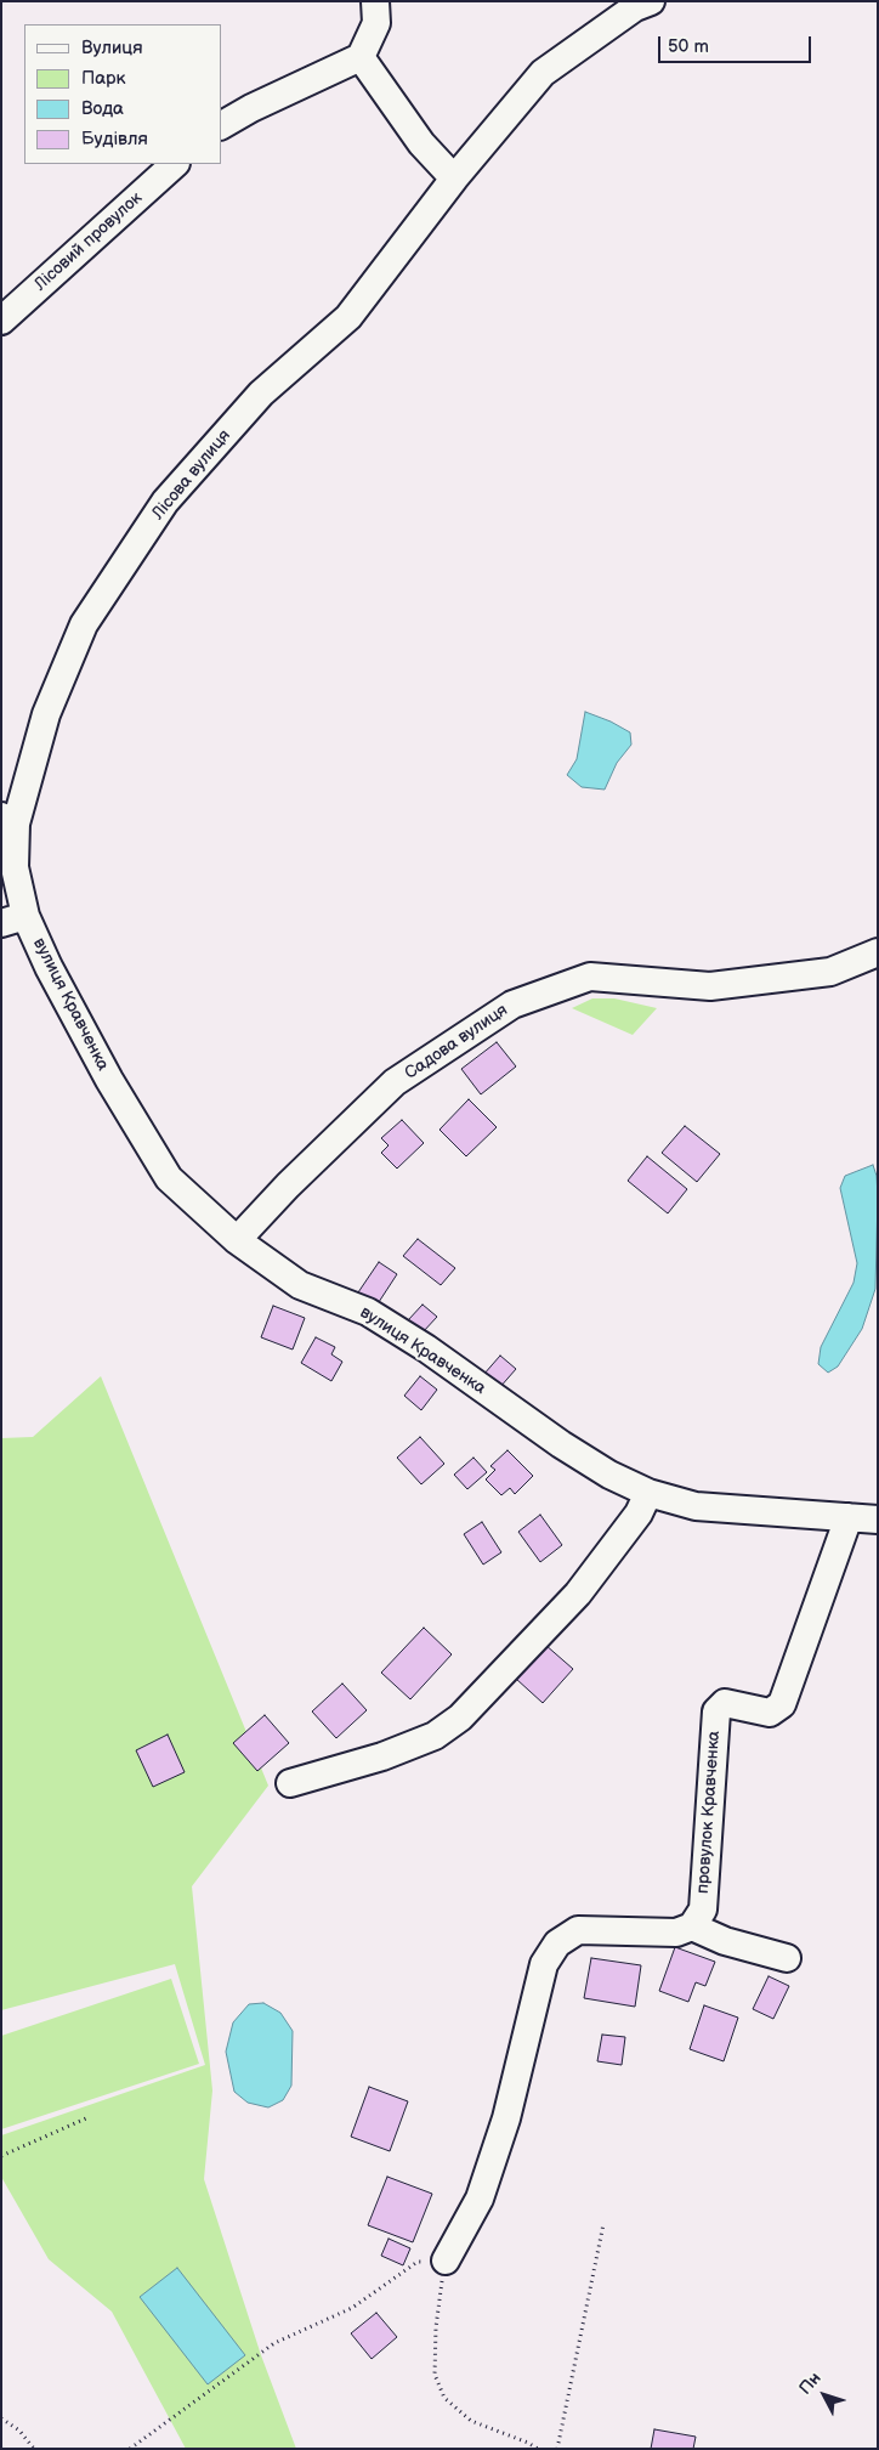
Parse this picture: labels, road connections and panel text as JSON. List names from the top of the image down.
{
  "streets": {
    "street": [
      "Лісовий провулок",
      "Лісова вулиця",
      "вулиця Кравченка",
      "Садова вулиця",
      "провулок Кравченка"
    ]
  },
  "crossings": [
    ["Лісова вулиця", "вулиця Кравченка"],
    ["вулиця Кравченка", "Садова вулиця"],
    ["вулиця Кравченка", "провулок Кравченка"]
  ],
  "legend": [
    "Вулиця",
    "Парк",
    "Вода",
    "Будівля"
  ],
  "scale_bar": "50 m",
  "north": "top left"
}
